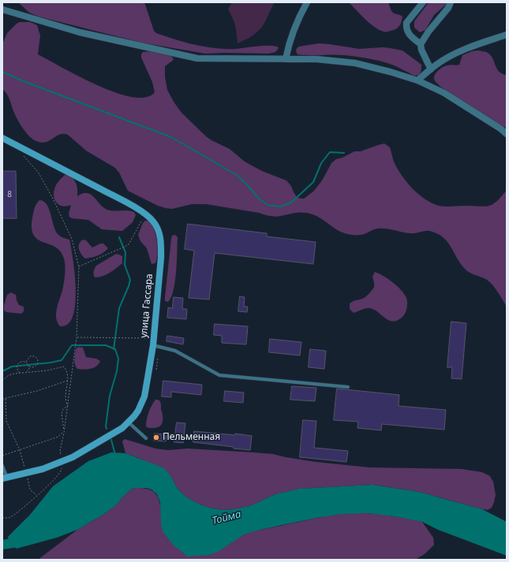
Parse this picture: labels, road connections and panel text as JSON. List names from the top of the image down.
{
  "streets": {
    "main road": ["улица Гассара"]
  },
  "water": ["Тойма"],
  "places": ["Пельменная"],
  "house_numbers": ["8"]
}
